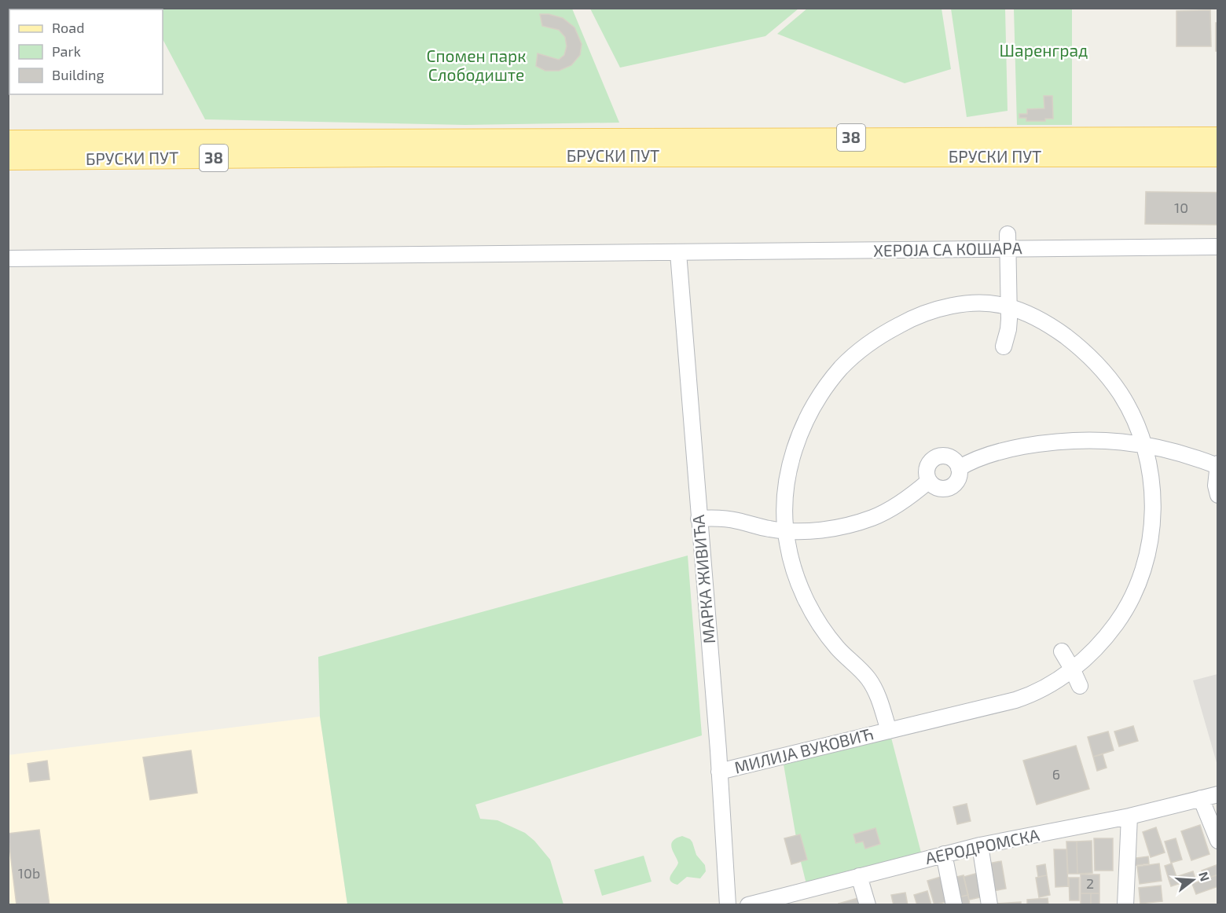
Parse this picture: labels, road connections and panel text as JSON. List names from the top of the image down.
{
  "streets": {
    "main road": ["38", "БРУСКИ ПУТ"],
    "street": [
      "ХЕРОЈА СА КОШАРА",
      "МАРКА ЖИВИЋА",
      "МИЛИЈА ВУКОВИЋ",
      "АЕРОДРОМСКА"
    ]
  },
  "crossings": [
    ["ХЕРОЈА СА КОШАРА", "МАРКА ЖИВИЋА"],
    ["МАРКА ЖИВИЋА", "МИЛИЈА ВУКОВИЋ"]
  ],
  "parks": ["Шаренград", "Спомен парк Слободиште"],
  "house_numbers": [
    "10",
    "6",
    "10b",
    "2"
  ],
  "legend": ["Road", "Park", "Building"],
  "north": "right"
}
